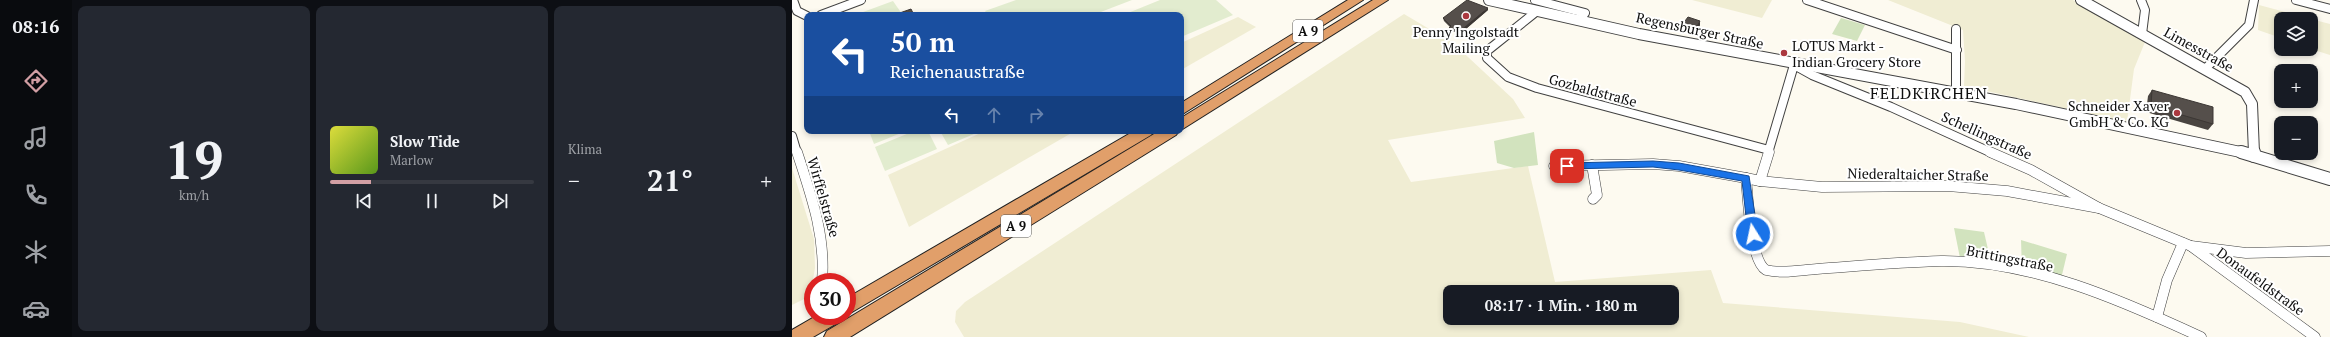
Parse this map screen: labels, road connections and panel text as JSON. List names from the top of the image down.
{
  "streets": {
    "highway": ["A 9"],
    "street": [
      "Regensburger Straße",
      "Limesstraße",
      "Gozbaldstraße",
      "Schellingstraße",
      "Niederaltaicher Straße",
      "Wirffelstraße",
      "Brittingstraße",
      "Donaufeldstraße"
    ]
  },
  "crossings": [
    ["Regensburger Straße", "Limesstraße"],
    ["Regensburger Straße", "Gozbaldstraße"],
    ["Regensburger Straße", "Schellingstraße"],
    ["Schellingstraße", "Niederaltaicher Straße"],
    ["Niederaltaicher Straße", "Brittingstraße"],
    ["Niederaltaicher Straße", "Donaufeldstraße"]
  ],
  "districts": ["FELDKIRCHEN"],
  "places": ["Penny Ingolstadt Mailing", "LOTUS Markt - Indian Grocery Store", "Schneider Xaver GmbH & Co. KG"],
  "page": {
    "tabs": "08:16",
    "tile": [
      ["19", "km/h"],
      "Klima"
    ],
    "map_buttons": ["+", "−"],
    "turn": ["50 m", "Reichenaustraße"],
    "song": ["Slow Tide", "Marlow"],
    "heat": ["−", "21°", "+"],
    "limit": "30",
    "trip": "08:17 · 1 Min. · 180 m"
  }
}
